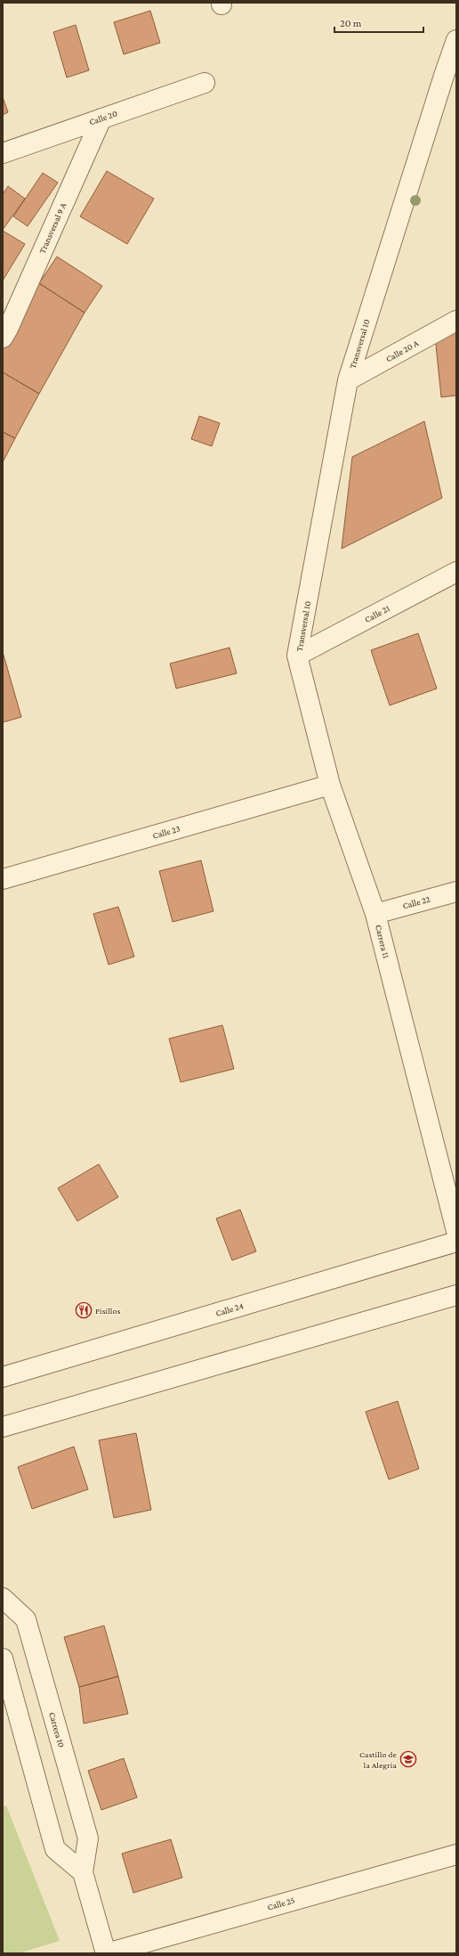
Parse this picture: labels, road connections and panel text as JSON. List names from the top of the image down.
{
  "streets": {
    "street": [
      "Calle 20",
      "Transversal 9 A",
      "Transversal 10",
      "Calle 20 A",
      "Calle 21",
      "Calle 23",
      "Calle 22",
      "Carrera 11",
      "Calle 24",
      "Carrera 10",
      "Calle 25"
    ]
  },
  "crossings": [
    ["Calle 20", "Transversal 9 A"],
    ["Transversal 10", "Calle 20 A"],
    ["Transversal 10", "Calle 21"],
    ["Transversal 10", "Carrera 11"],
    ["Calle 21", "Carrera 11"],
    ["Calle 23", "Carrera 11"],
    ["Calle 22", "Carrera 11"],
    ["Carrera 10", "Calle 25"]
  ],
  "places": {
    "restaurant": ["Pisillos"],
    "school or university": ["Castillo de la Alegria"]
  },
  "scale_bar": "20 m"
}
